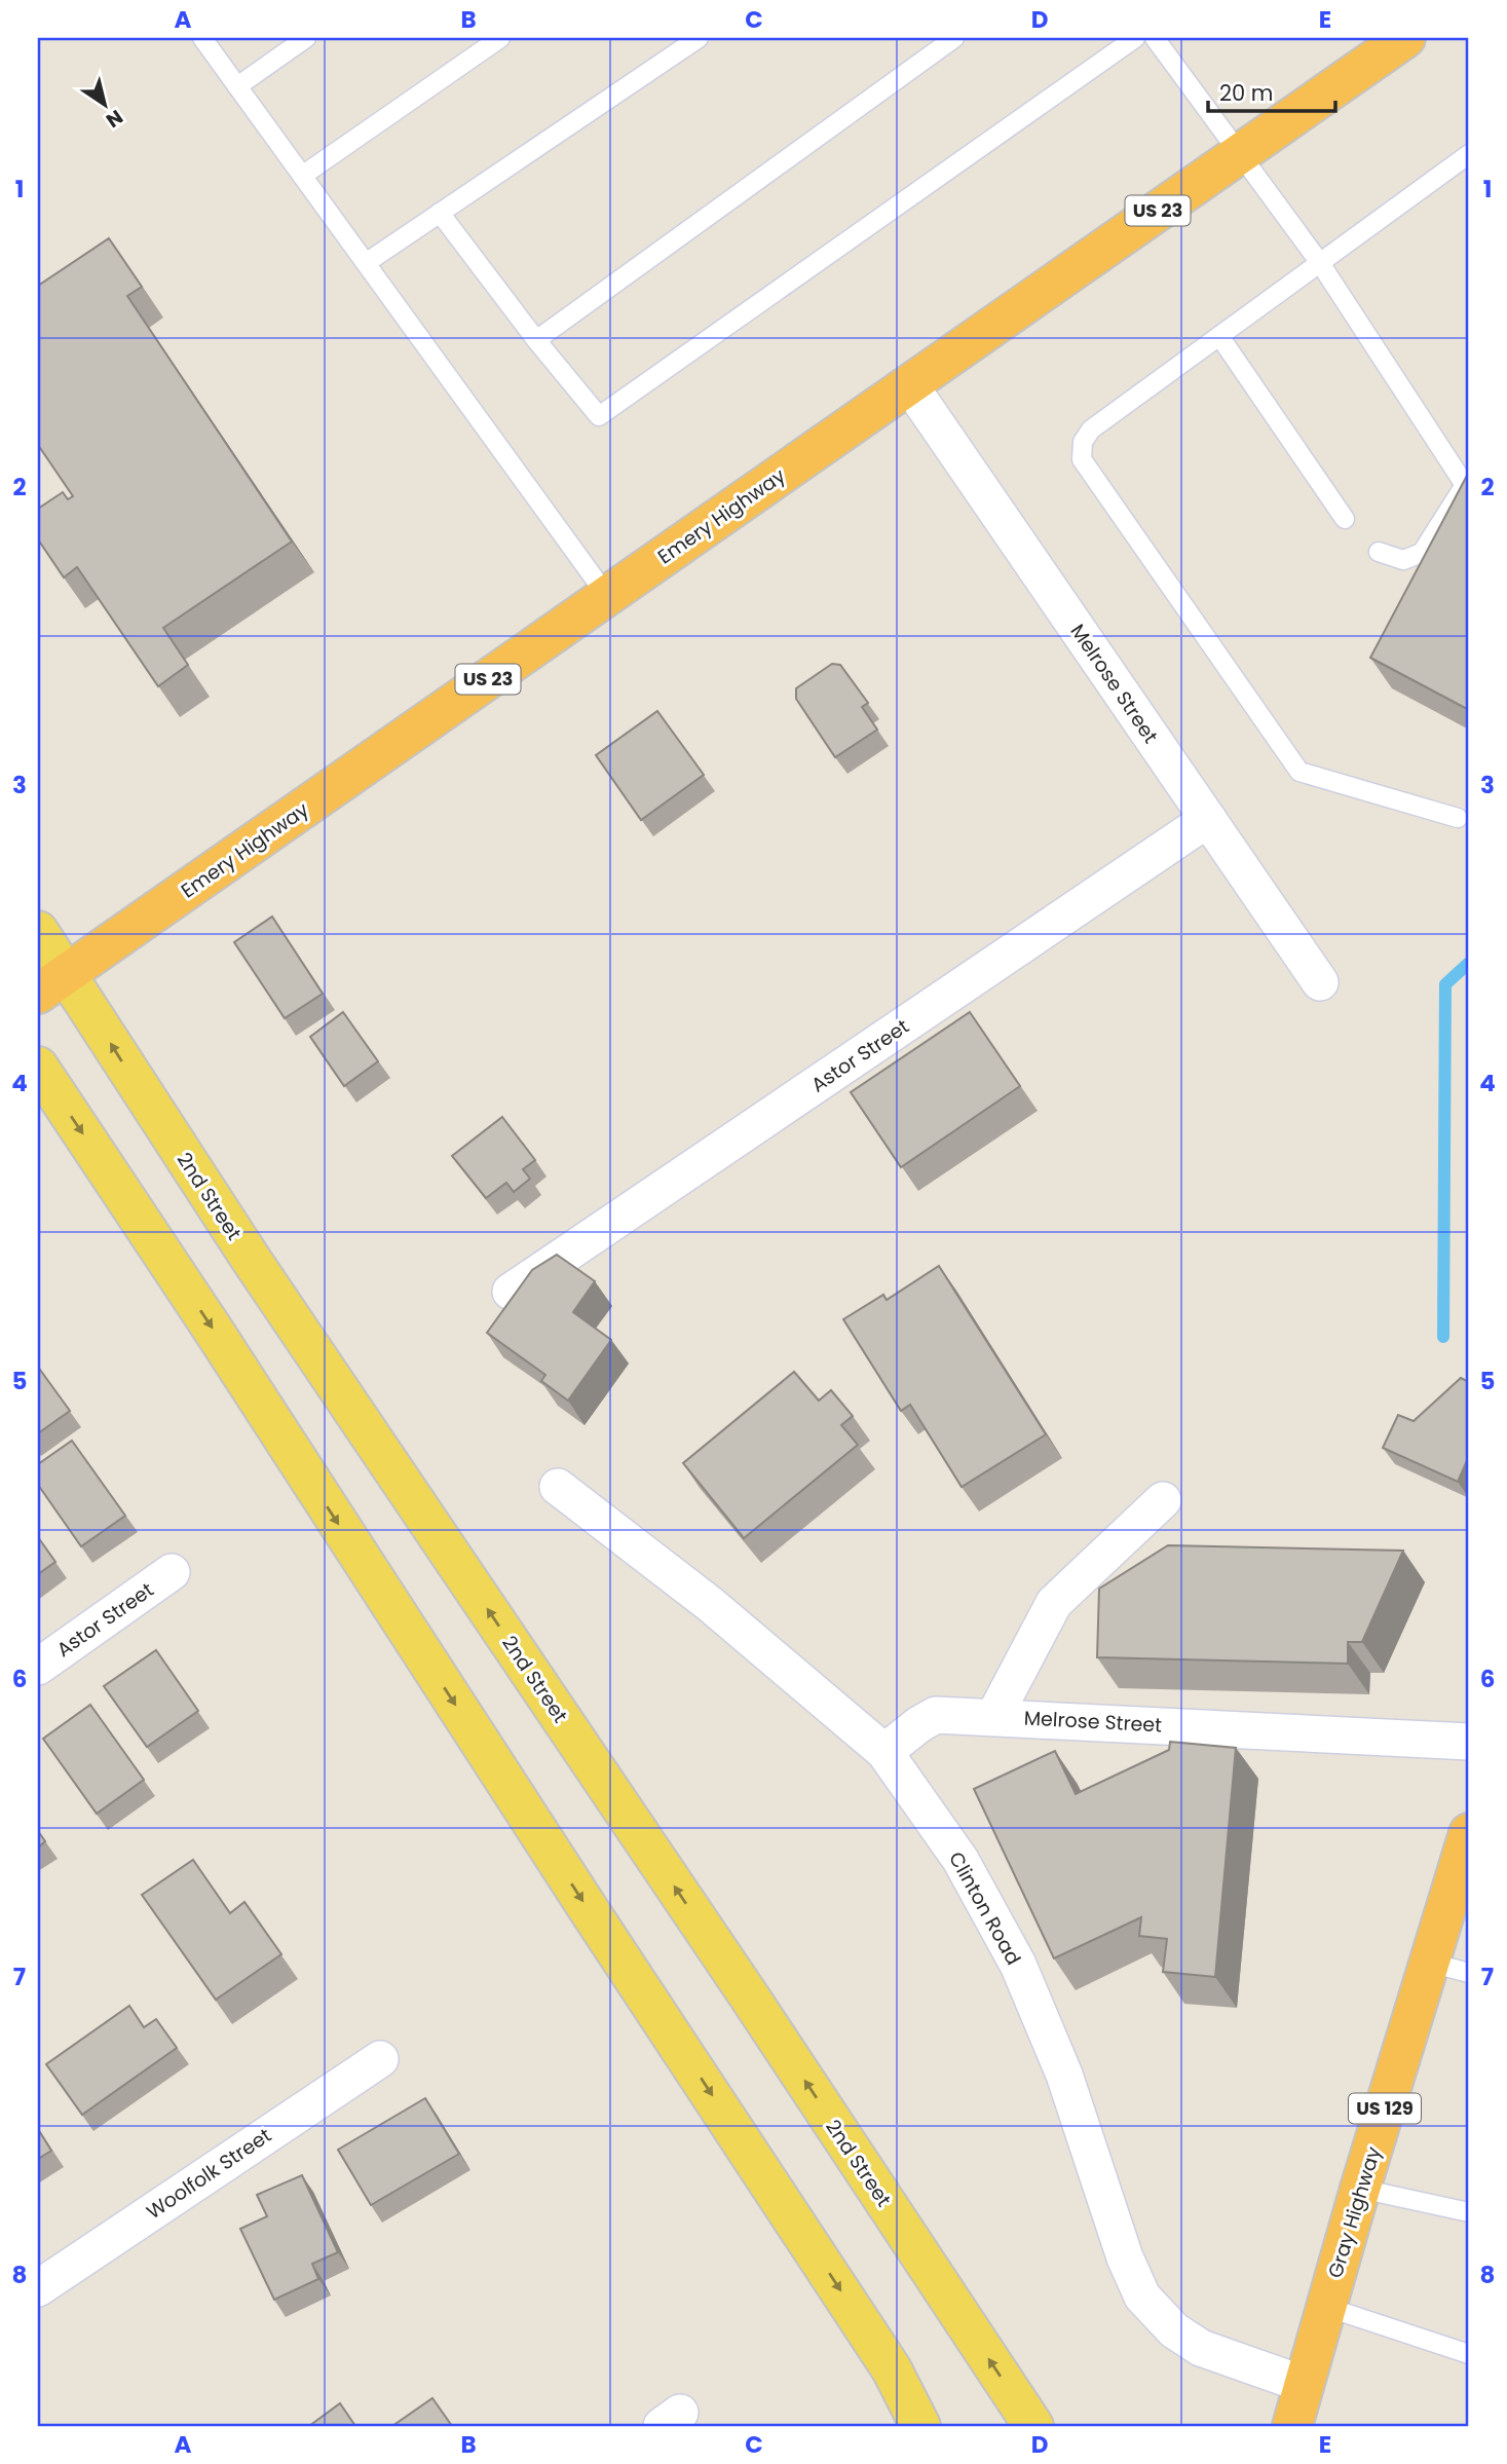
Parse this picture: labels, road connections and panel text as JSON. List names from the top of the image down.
{
  "streets": {
    "highway": [
      "US 23",
      "Emery Highway",
      "US 129",
      "Gray Highway"
    ],
    "main road": ["2nd Street"],
    "street": [
      "Melrose Street",
      "Astor Street",
      "Clinton Road",
      "Woolfolk Street"
    ]
  },
  "crossings": [
    ["Emery Highway", "Melrose Street"],
    ["Emery Highway", "2nd Street"],
    ["Melrose Street", "Astor Street"],
    ["Clinton Road", "Gray Highway"]
  ],
  "scale_bar": "20 m",
  "north": "bottom right",
  "grid": {
    "columns": [
      "A",
      "B",
      "C",
      "D",
      "E"
    ],
    "rows": [
      "1",
      "2",
      "3",
      "4",
      "5",
      "6",
      "7",
      "8"
    ]
  }
}
